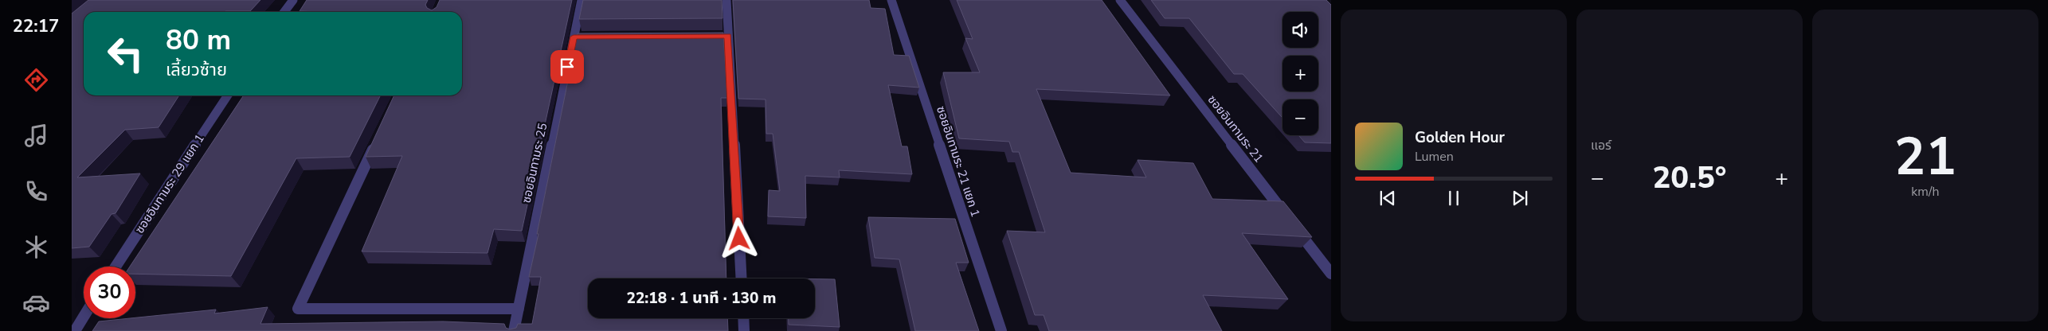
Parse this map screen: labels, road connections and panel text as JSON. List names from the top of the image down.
{
  "streets": {
    "street": [
      "ซอยอินทามระ 21",
      "ซอยอินทามระ 21 แยก 1",
      "ซอยอินทามระ 25",
      "ซอยอินทามระ 29 แยก 1"
    ]
  },
  "page": {
    "tabs": "22:17",
    "tile": [
      "แอร์",
      ["21", "km/h"]
    ],
    "map_buttons": ["+", "−"],
    "turn": ["80 m", "เลี้ยวซ้าย"],
    "song": ["Golden Hour", "Lumen"],
    "heat": ["−", "20.5°", "+"],
    "limit": "30",
    "trip": "22:18 · 1 นาที · 130 m"
  }
}
